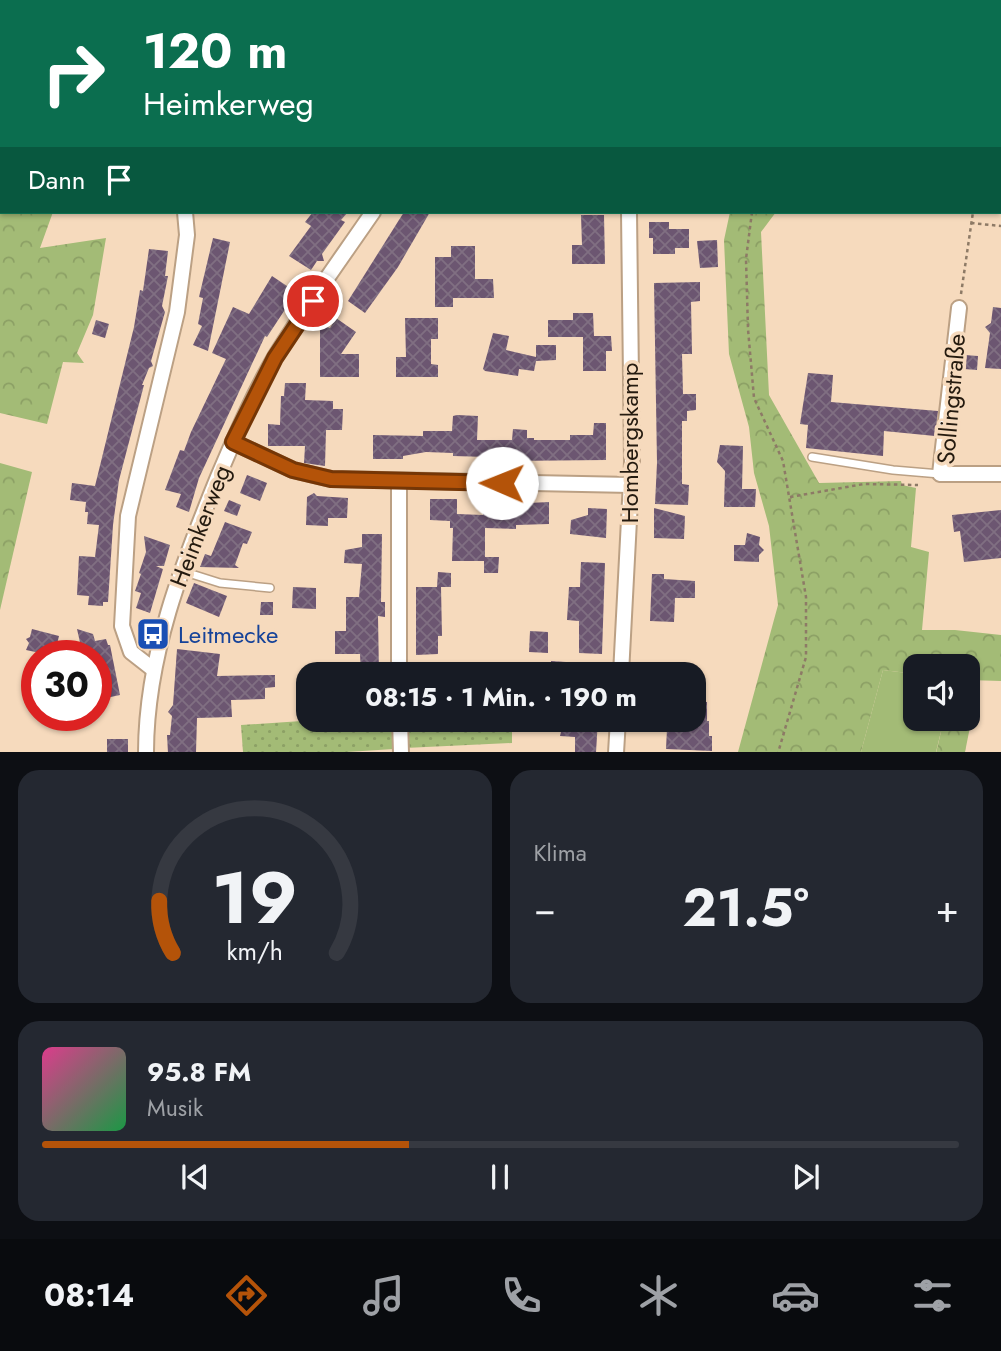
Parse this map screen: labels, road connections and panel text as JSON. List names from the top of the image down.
{
  "streets": {
    "street": ["Sollingstraße", "Hombergskamp", "Heimkerweg"]
  },
  "places": {
    "bus stop": ["Leitmecke"]
  },
  "page": {
    "turn": ["120 m", "Heimkerweg"],
    "then": "Dann",
    "limit": "30",
    "trip": "08:15 · 1 Min. · 190 m",
    "tile": "Klima",
    "heat": ["−", "21.5°", "+"],
    "song": ["95.8 FM", "Musik"],
    "tabs": "08:14",
    "gauge": ["19", "km/h"]
  }
}
